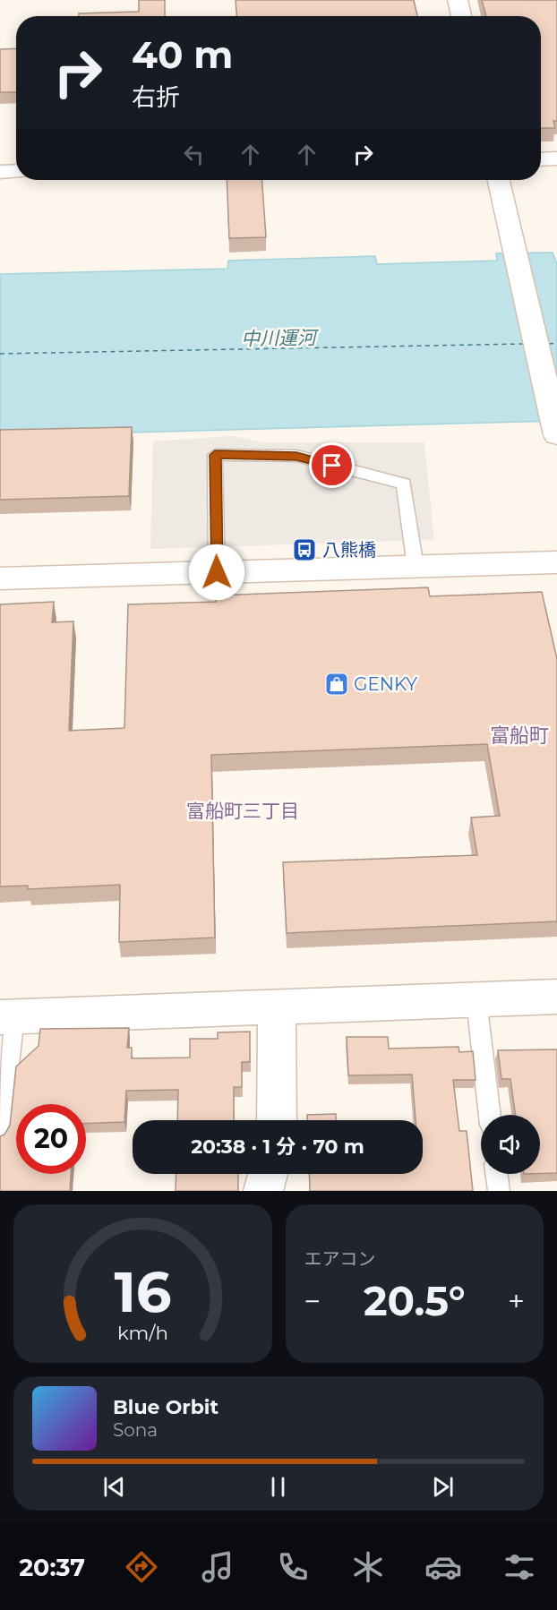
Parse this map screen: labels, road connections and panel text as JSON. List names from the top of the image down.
{
  "districts": ["富船町", "富船町三丁目"],
  "water": ["中川運河"],
  "places": {
    "bus stop": ["八熊橋"],
    "shop": ["GENKY"]
  },
  "page": {
    "turn": ["40 m", "右折"],
    "limit": "20",
    "trip": "20:38 · 1 分 · 70 m",
    "tile": "エアコン",
    "heat": ["−", "20.5°", "+"],
    "song": ["Blue Orbit", "Sona"],
    "tabs": "20:37",
    "gauge": ["16", "km/h"]
  }
}
